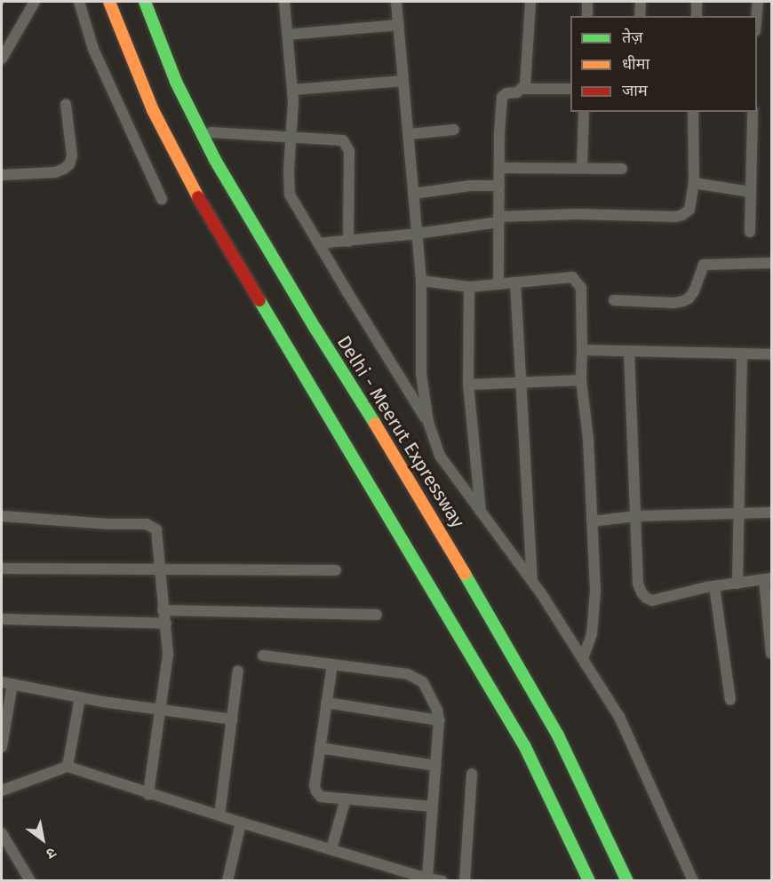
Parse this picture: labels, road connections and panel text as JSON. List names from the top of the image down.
{
  "streets": {
    "highway": ["Delhi - Meerut Expressway"]
  },
  "legend": ["तेज़", "धीमा", "जाम"],
  "north": "bottom right"
}
